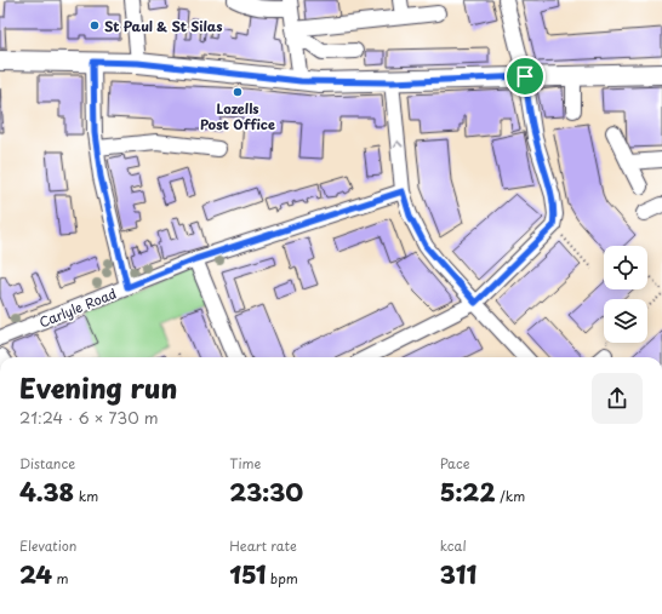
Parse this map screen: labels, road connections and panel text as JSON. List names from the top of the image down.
{
  "streets": {
    "street": ["Carlyle Road"]
  },
  "places": ["St Paul & St Silas", "Lozells Post Office"],
  "page": {
    "heading": ["Evening run", "21:24 · 6 × 730 m"],
    "stats": [
      ["Distance", "4.38 km"],
      ["Time", "23:30"],
      ["Pace", "5:22 /km"],
      ["Elevation", "24 m"],
      ["Heart rate", "151 bpm"],
      ["kcal", "311"]
    ]
  }
}
